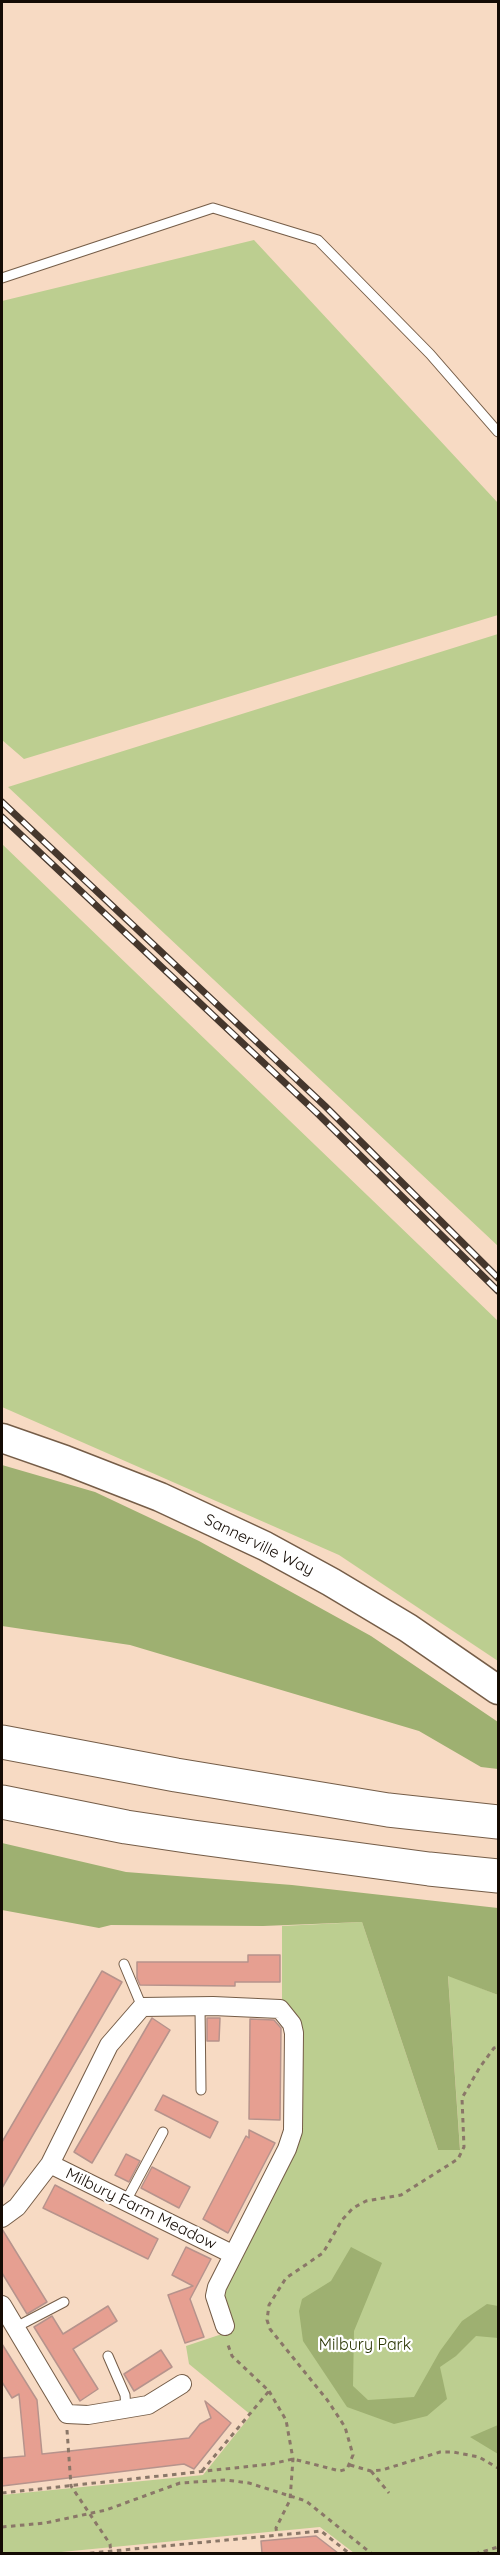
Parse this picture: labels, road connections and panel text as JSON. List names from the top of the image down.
{
  "streets": {
    "main road": ["Sannerville Way"],
    "street": ["Milbury Farm Meadow"]
  },
  "parks": ["Milbury Park"]
}
